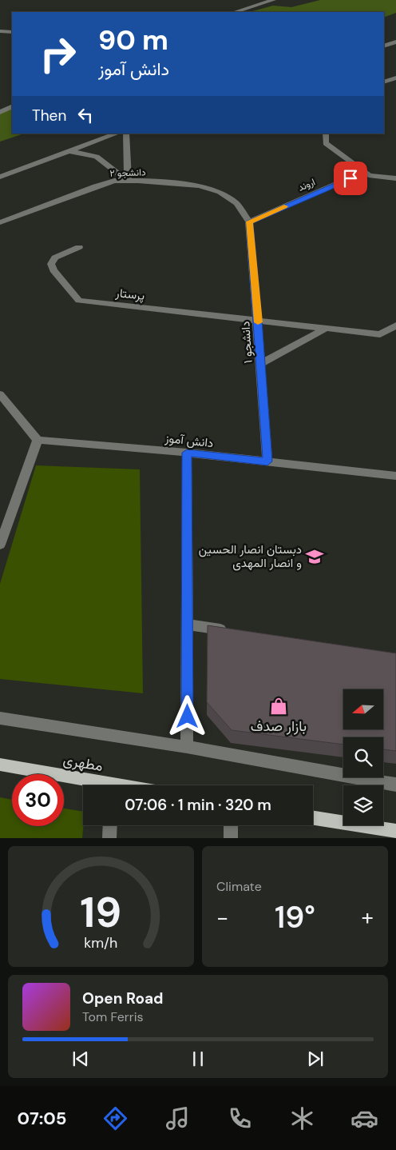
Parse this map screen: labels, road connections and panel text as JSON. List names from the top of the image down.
{
  "streets": {
    "main road": ["مطهری"],
    "street": [
      "دانشجو ۲",
      "اروند",
      "پرستار",
      "دانشجو ۱",
      "دانش آموز"
    ]
  },
  "crossings": [
    ["دانشجو ۲", "اروند"],
    ["دانشجو ۲", "دانشجو ۱"],
    ["اروند", "دانشجو ۱"],
    ["پرستار", "دانشجو ۱"],
    ["دانشجو ۱", "دانش آموز"]
  ],
  "places": {
    "school or university": ["دبستان انصار الحسین و انصار المهدی"],
    "shop": ["بازار صدف"]
  },
  "north": "left",
  "page": {
    "turn": ["90 m", "دانش آموز"],
    "then": "Then",
    "limit": "30",
    "trip": "07:06 · 1 min · 320 m",
    "tile": "Climate",
    "heat": ["−", "19°", "+"],
    "song": ["Open Road", "Tom Ferris"],
    "tabs": "07:05",
    "gauge": ["19", "km/h"]
  }
}
